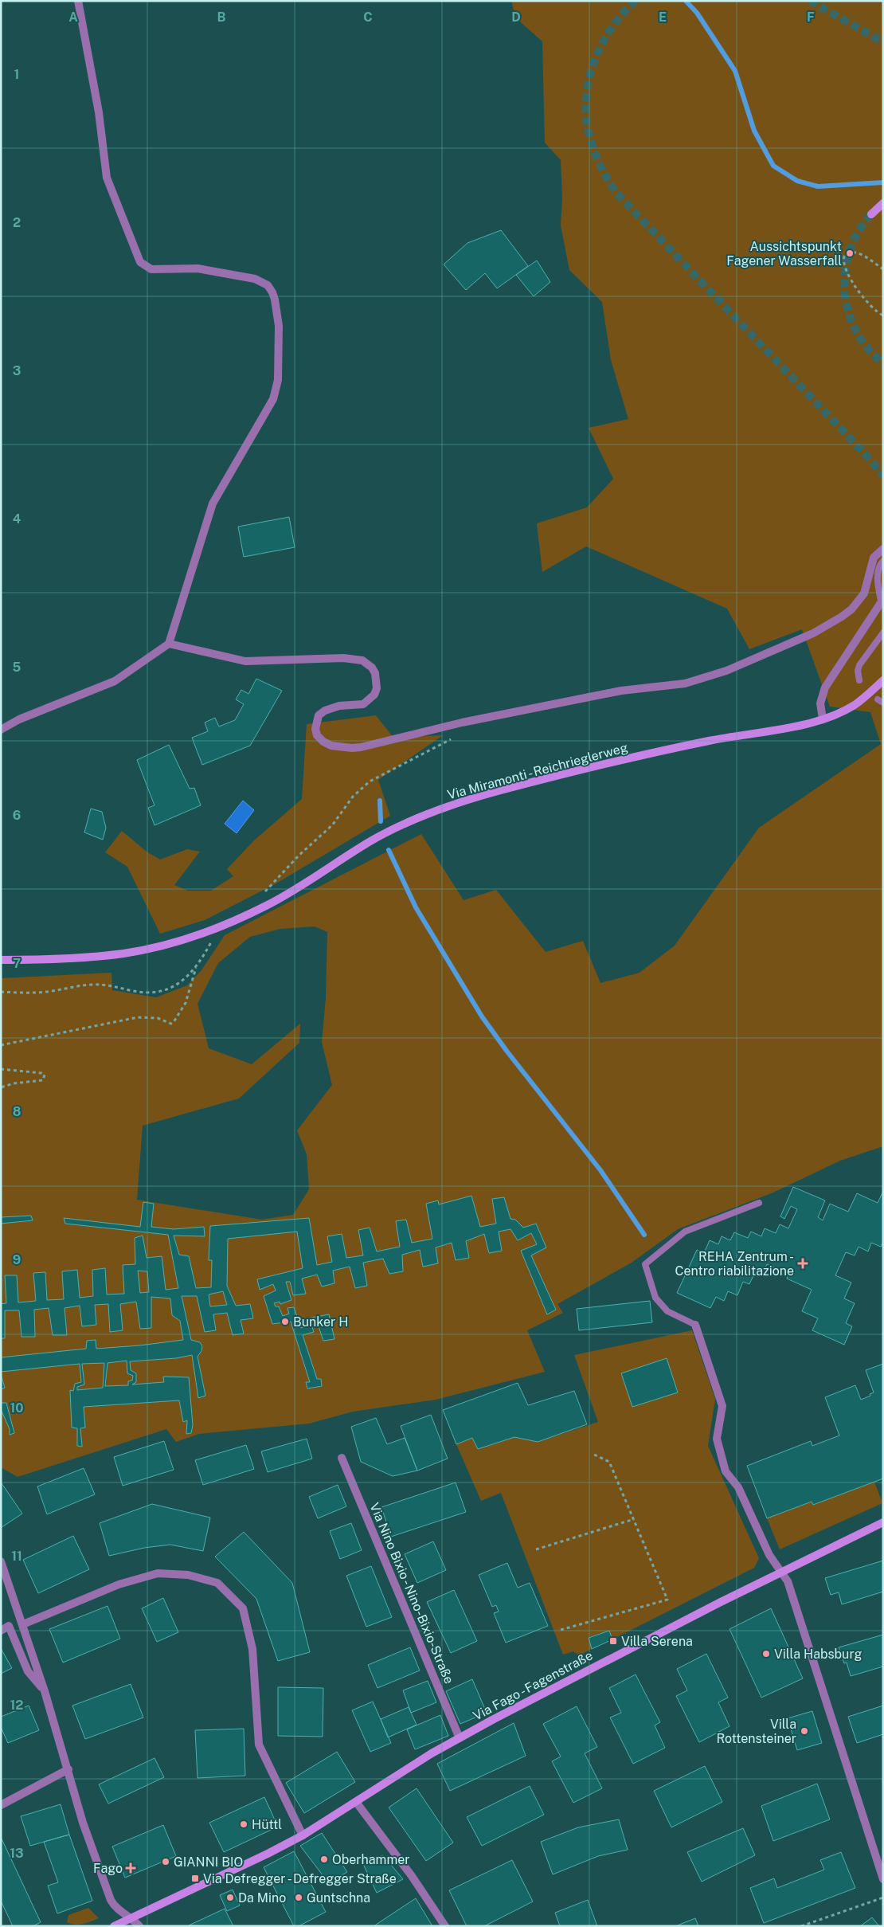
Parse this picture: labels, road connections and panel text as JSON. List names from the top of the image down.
{
  "streets": {
    "main road": ["Via Miramonti - Reichrieglerweg", "Via Fago - Fagenstraße"],
    "street": ["Via Nino Bixio - Nino-Bixio-Straße"]
  },
  "crossings": [
    ["Via Nino Bixio - Nino-Bixio-Straße", "Via Fago - Fagenstraße"]
  ],
  "places": {
    "other": [
      "Aussichtspunkt Fagener Wasserfall",
      "Bunker H",
      "Villa Habsburg",
      "Villa Rottensteiner",
      "Hüttl",
      "Oberhammer",
      "GIANNI BIO",
      "Da Mino",
      "Guntschna"
    ],
    "health": ["REHA Zentrum - Centro riabilitazione", "Fago"],
    "transit": ["Villa Serena", "Via Defregger - Defregger Straße"]
  },
  "grid": {
    "columns": [
      "A",
      "B",
      "C",
      "D",
      "E",
      "F"
    ],
    "rows": [
      "1",
      "2",
      "3",
      "4",
      "5",
      "6",
      "7",
      "8",
      "9",
      "10",
      "11",
      "12",
      "13"
    ]
  }
}
